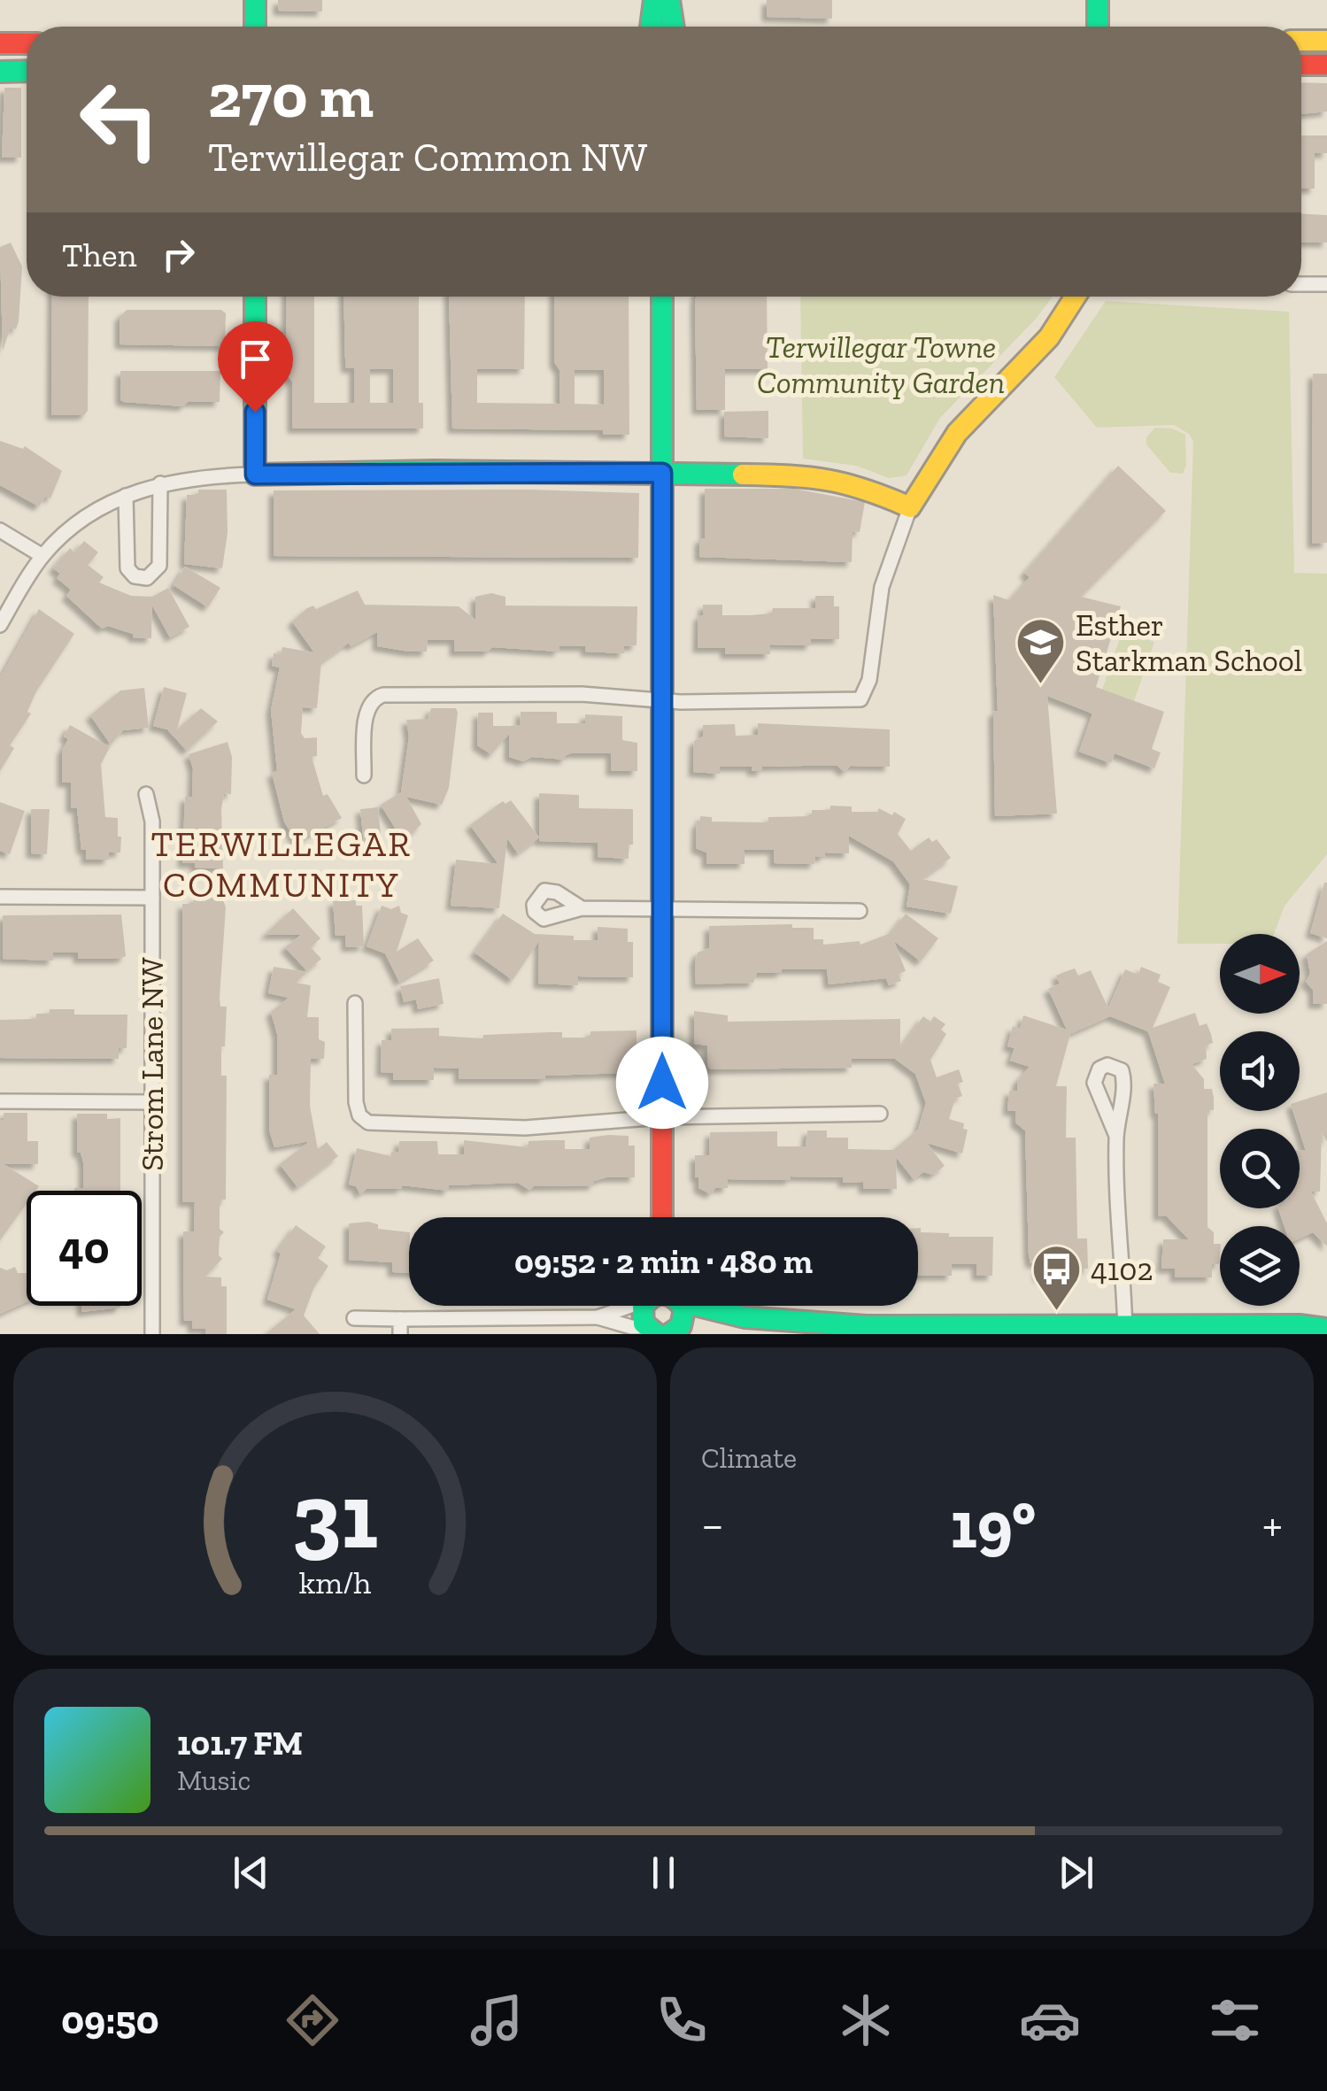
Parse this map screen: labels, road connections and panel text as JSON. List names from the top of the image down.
{
  "streets": {
    "street": ["Strom Lane NW"]
  },
  "districts": ["TERWILLEGAR COMMUNITY"],
  "parks": ["Terwillegar Towne Community Garden"],
  "places": {
    "school or university": ["Esther Starkman School"],
    "bus stop": ["4102"]
  },
  "north": "right",
  "page": {
    "turn": ["270 m", "Terwillegar Common NW"],
    "then": "Then",
    "limit": "40",
    "trip": "09:52 · 2 min · 480 m",
    "tile": "Climate",
    "heat": ["−", "19°", "+"],
    "song": ["101.7 FM", "Music"],
    "tabs": "09:50",
    "gauge": ["31", "km/h"]
  }
}
